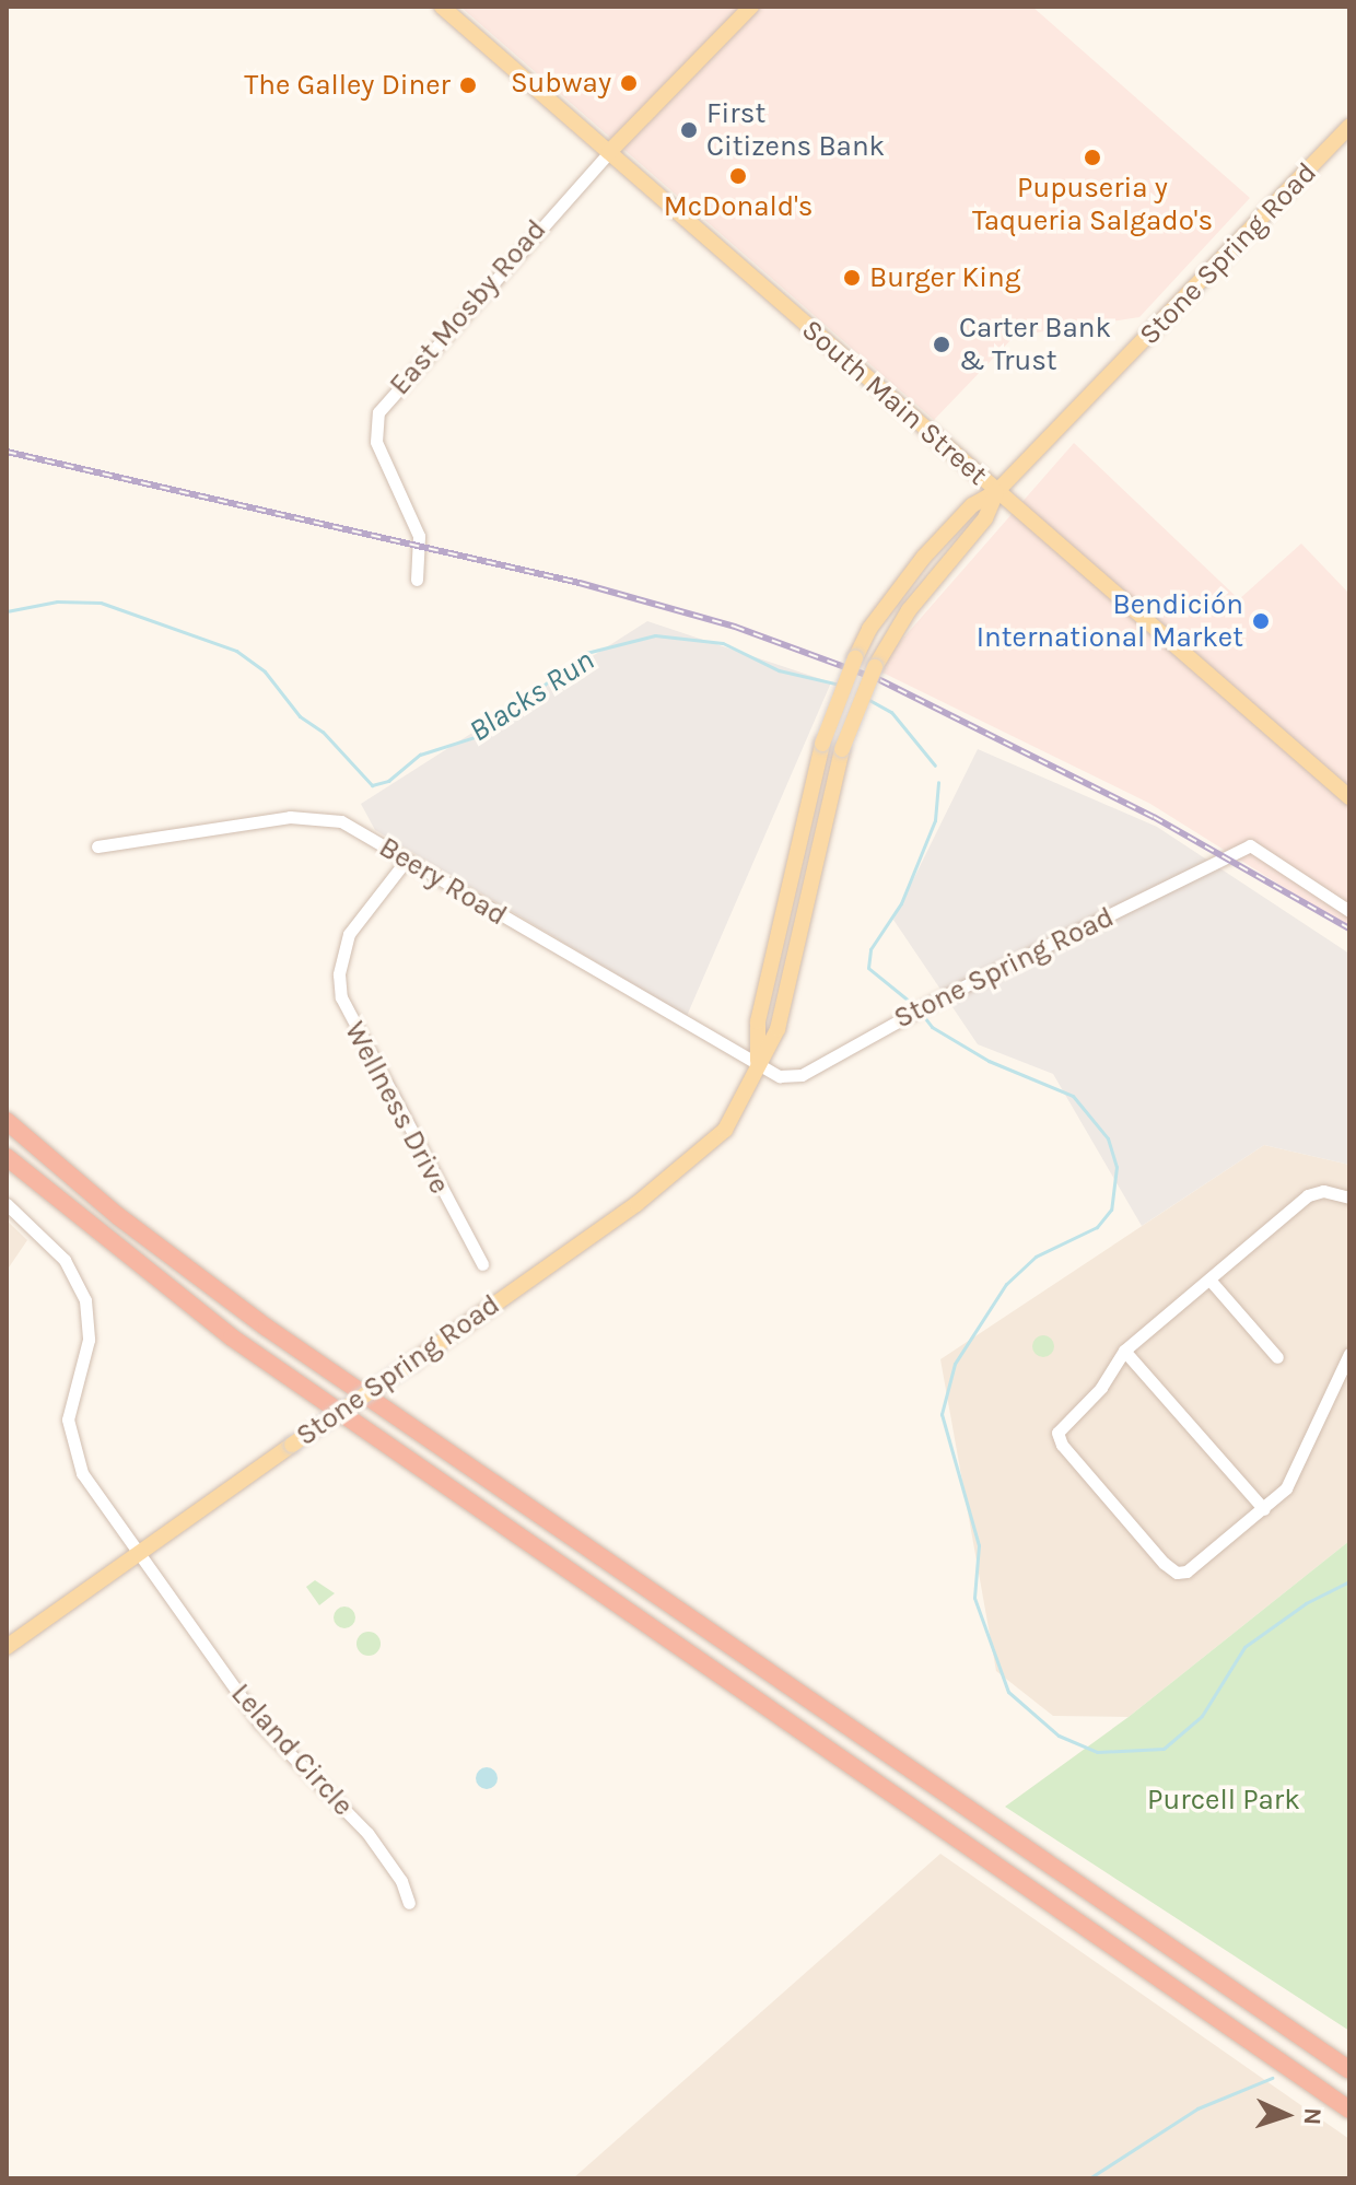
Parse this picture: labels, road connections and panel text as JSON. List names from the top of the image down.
{
  "streets": {
    "main road": ["Stone Spring Road", "South Main Street"],
    "street": [
      "East Mosby Road",
      "Beery Road",
      "Wellness Drive",
      "Leland Circle"
    ]
  },
  "crossings": [
    ["Stone Spring Road", "South Main Street"],
    ["Stone Spring Road", "Beery Road"],
    ["Stone Spring Road", "Leland Circle"],
    ["East Mosby Road", "South Main Street"],
    ["Beery Road", "Wellness Drive"]
  ],
  "water": ["Blacks Run"],
  "parks": ["Purcell Park"],
  "places": [
    "Subway",
    "The Galley Diner",
    "First Citizens Bank",
    "Pupuseria y Taqueria Salgado's",
    "McDonald's",
    "Burger King",
    "Carter Bank & Trust",
    "Bendición International Market"
  ],
  "north": "right"
}
